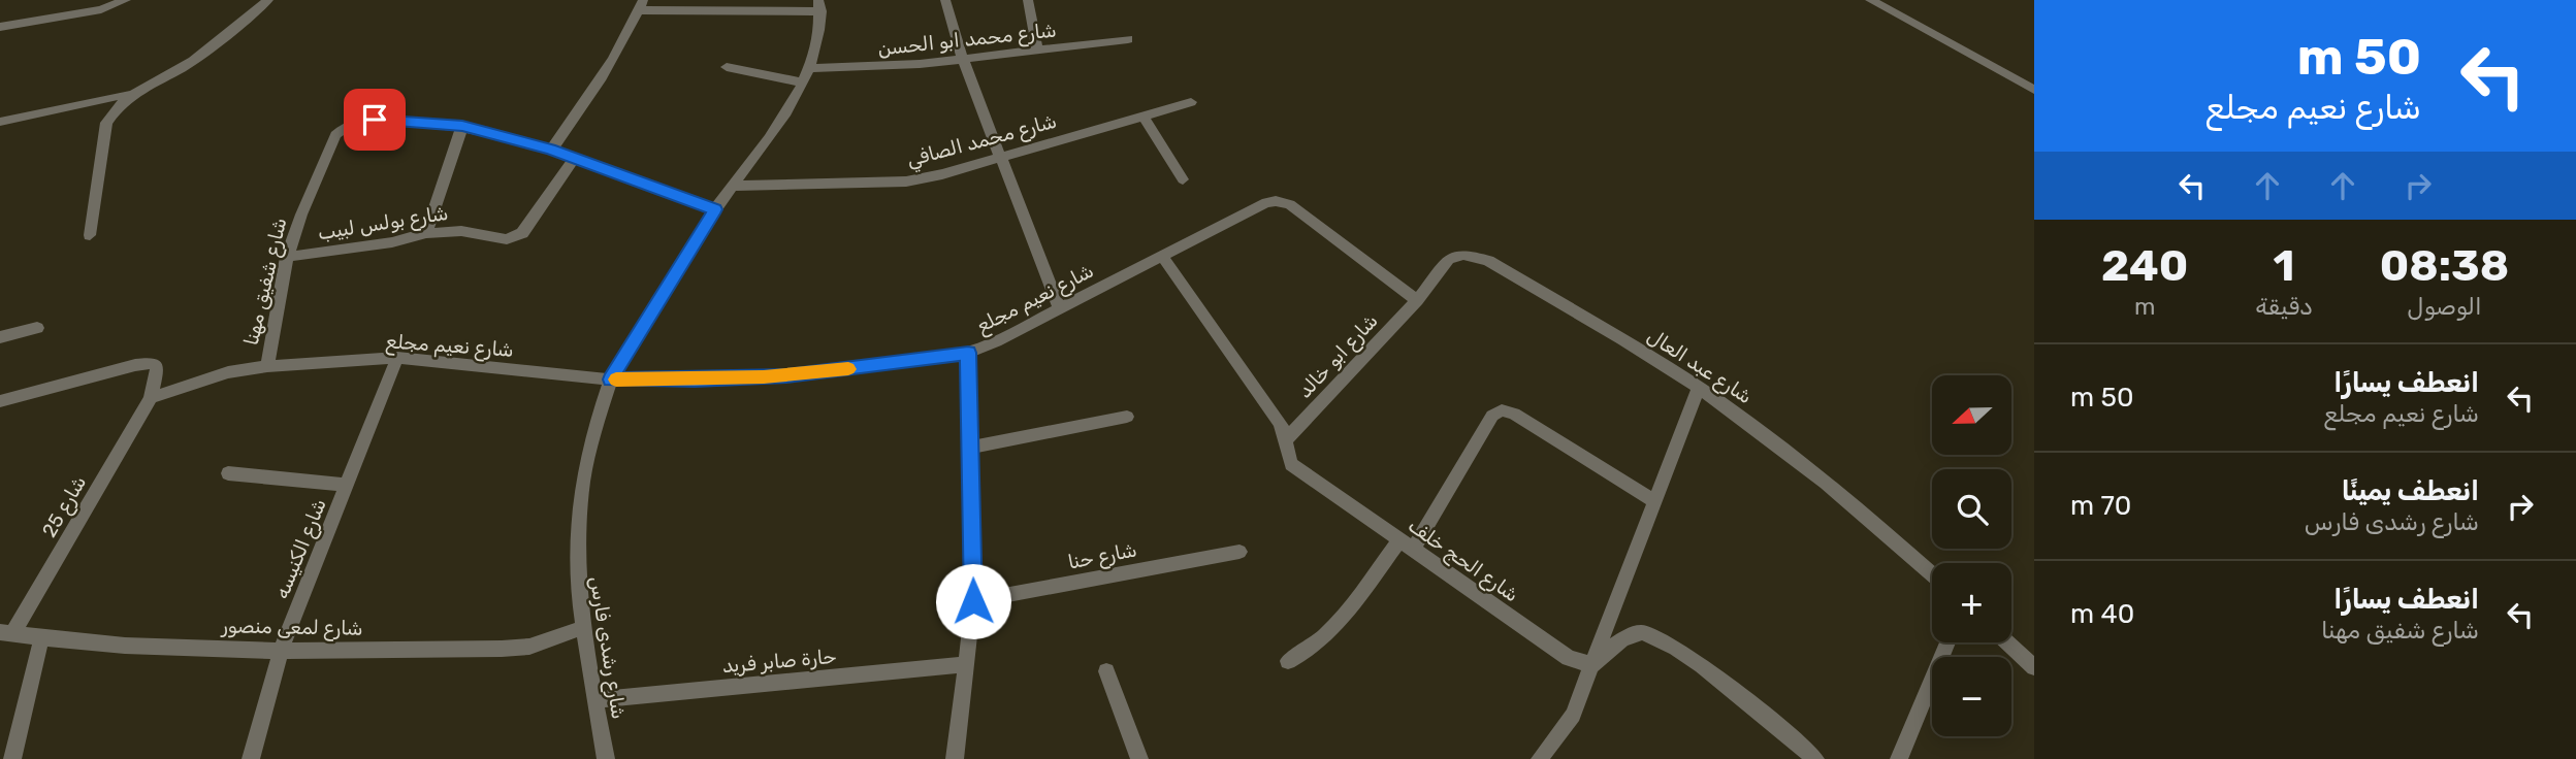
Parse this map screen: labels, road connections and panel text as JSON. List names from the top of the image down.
{
  "streets": {
    "street": [
      "شارع محمد ابو الحسن",
      "شارع محمد الصافي",
      "شارع بولس لبيب",
      "شارع شفيق مهنا",
      "شارع نعيم مجلع",
      "شارع ابو خالد",
      "شارع عبد العال",
      "شارع 25",
      "شارع الكنيسه",
      "شارع حنا",
      "شارع الحج خلف",
      "شارع لمعى منصور",
      "شارع رشدى فارس",
      "حارة صابر فريد"
    ]
  },
  "crossings": [
    ["شارع محمد ابو الحسن", "شارع رشدى فارس"],
    ["شارع محمد الصافي", "شارع رشدى فارس"],
    ["شارع بولس لبيب", "شارع شفيق مهنا"],
    ["شارع شفيق مهنا", "شارع نعيم مجلع"],
    ["شارع شفيق مهنا", "شارع رشدى فارس"],
    ["شارع نعيم مجلع", "شارع ابو خالد"],
    ["شارع نعيم مجلع", "شارع عبد العال"],
    ["شارع نعيم مجلع", "شارع 25"],
    ["شارع نعيم مجلع", "شارع الكنيسه"],
    ["شارع نعيم مجلع", "شارع الحج خلف"],
    ["شارع نعيم مجلع", "شارع رشدى فارس"],
    ["شارع ابو خالد", "شارع عبد العال"],
    ["شارع ابو خالد", "شارع الحج خلف"],
    ["شارع 25", "شارع لمعى منصور"],
    ["شارع الكنيسه", "شارع لمعى منصور"],
    ["شارع لمعى منصور", "شارع رشدى فارس"],
    ["شارع رشدى فارس", "حارة صابر فريد"]
  ],
  "north": "left",
  "page": {
    "turn": ["50 m", "شارع نعيم مجلع"],
    "eta": [
      "08:38",
      "الوصول",
      "1",
      "دقيقة",
      "240",
      "m"
    ],
    "list": [
      {
        "name": "انعطف يسارًا",
        "note": "شارع نعيم مجلع",
        "value": "50 m"
      },
      {
        "name": "انعطف يمينًا",
        "note": "شارع رشدى فارس",
        "value": "70 m"
      },
      {
        "name": "انعطف يسارًا",
        "note": "شارع شفيق مهنا",
        "value": "40 m"
      }
    ],
    "map_buttons": ["+", "−"]
  }
}
